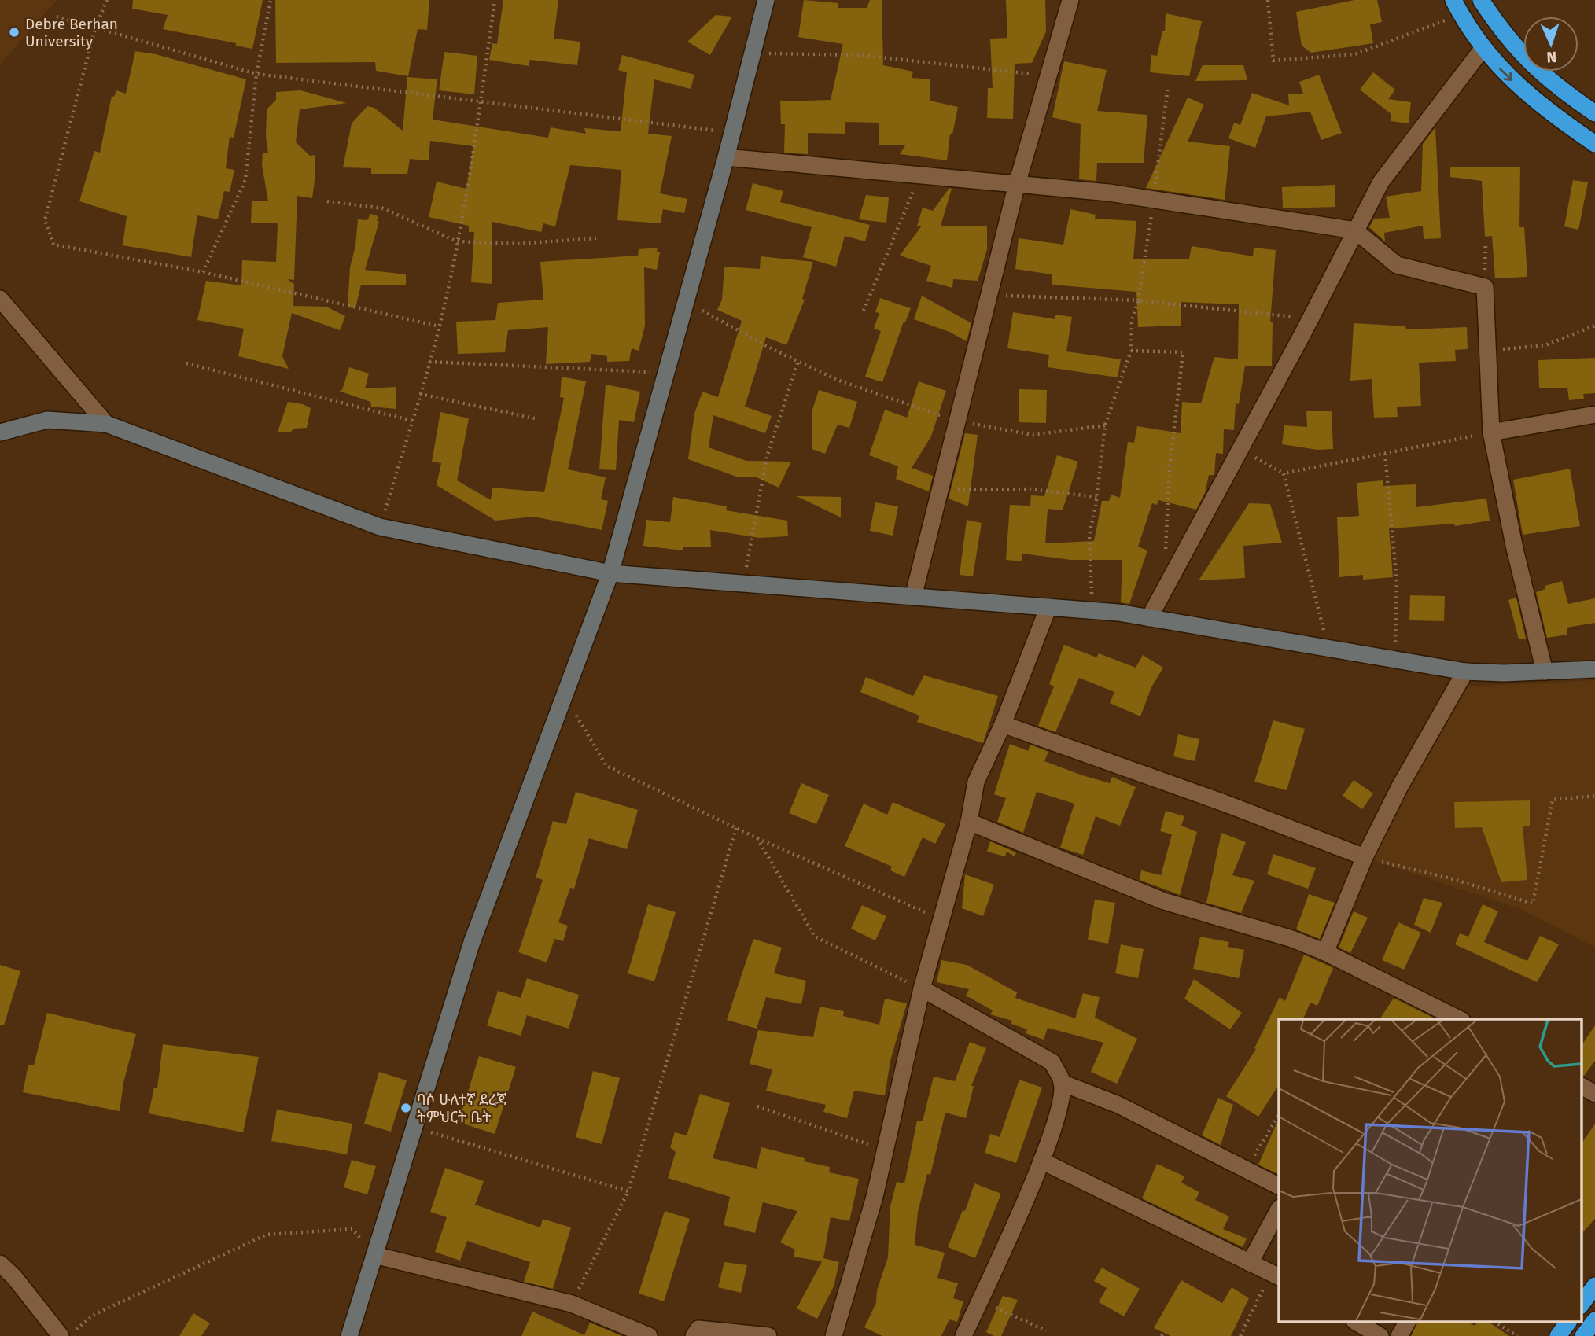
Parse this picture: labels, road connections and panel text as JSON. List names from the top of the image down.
{
  "places": ["Debre Berhan University", "ባሶ ሁለተኛ ደረጃ ትምህርት ቤት"],
  "north": "bottom"
}
